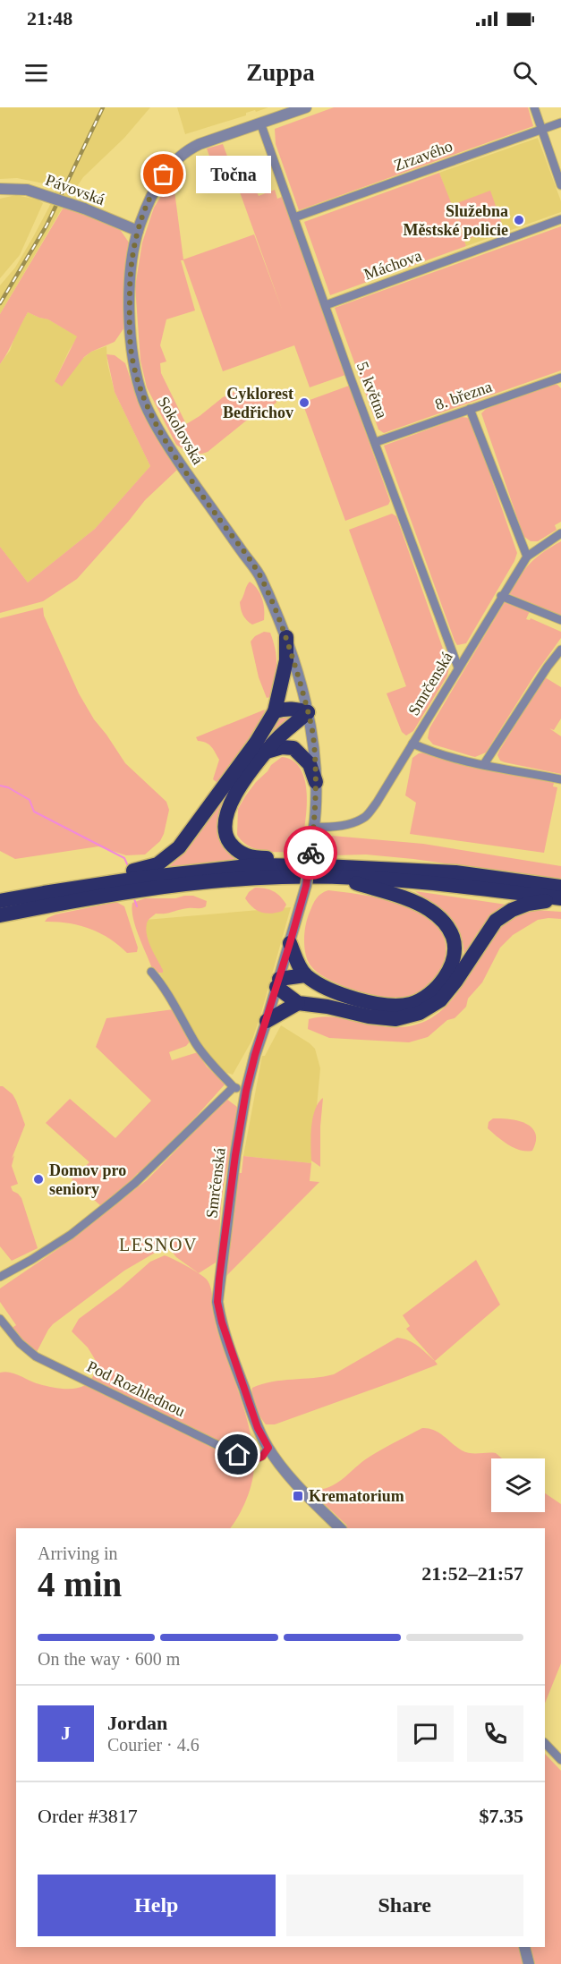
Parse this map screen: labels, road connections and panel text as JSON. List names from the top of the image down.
{
  "streets": {
    "street": [
      "Zrzavého",
      "Pávovská",
      "Máchova",
      "5. května",
      "8. března",
      "Sokolovská",
      "Smrčenská",
      "Pod Rozhlednou"
    ]
  },
  "crossings": [
    ["Zrzavého", "5. května"],
    ["Pávovská", "Sokolovská"],
    ["Máchova", "5. května"],
    ["5. května", "8. března"],
    ["5. května", "Sokolovská"],
    ["5. května", "Smrčenská"],
    ["Sokolovská", "Smrčenská"],
    ["Smrčenská", "Pod Rozhlednou"]
  ],
  "districts": ["LESNOV"],
  "places": {
    "other": [
      "Točna",
      "Služebna Městské policie",
      "Cyklorest Bedřichov",
      "Domov pro seniory"
    ],
    "transit": ["Krematorium"]
  },
  "page": {
    "status": "21:48",
    "header": "Zuppa",
    "bubble": "Točna",
    "heading": ["4 min", "Arriving in", "21:52–21:57"],
    "panel": [
      "Jordan",
      "Courier · 4.6",
      "Order #3817",
      "$7.35"
    ],
    "bar": "On the way · 600 m",
    "round": "J",
    "buttons": ["Help", "Share"]
  }
}
